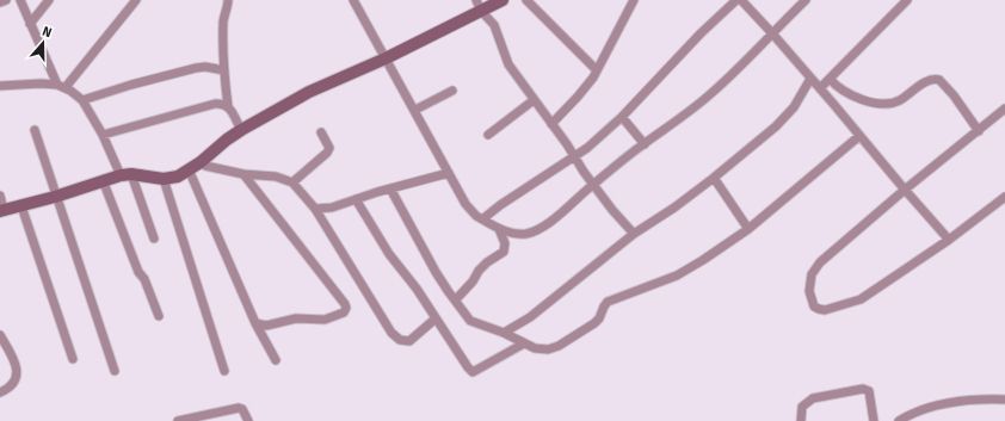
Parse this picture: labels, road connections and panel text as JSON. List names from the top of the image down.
{
  "north": "top"
}
